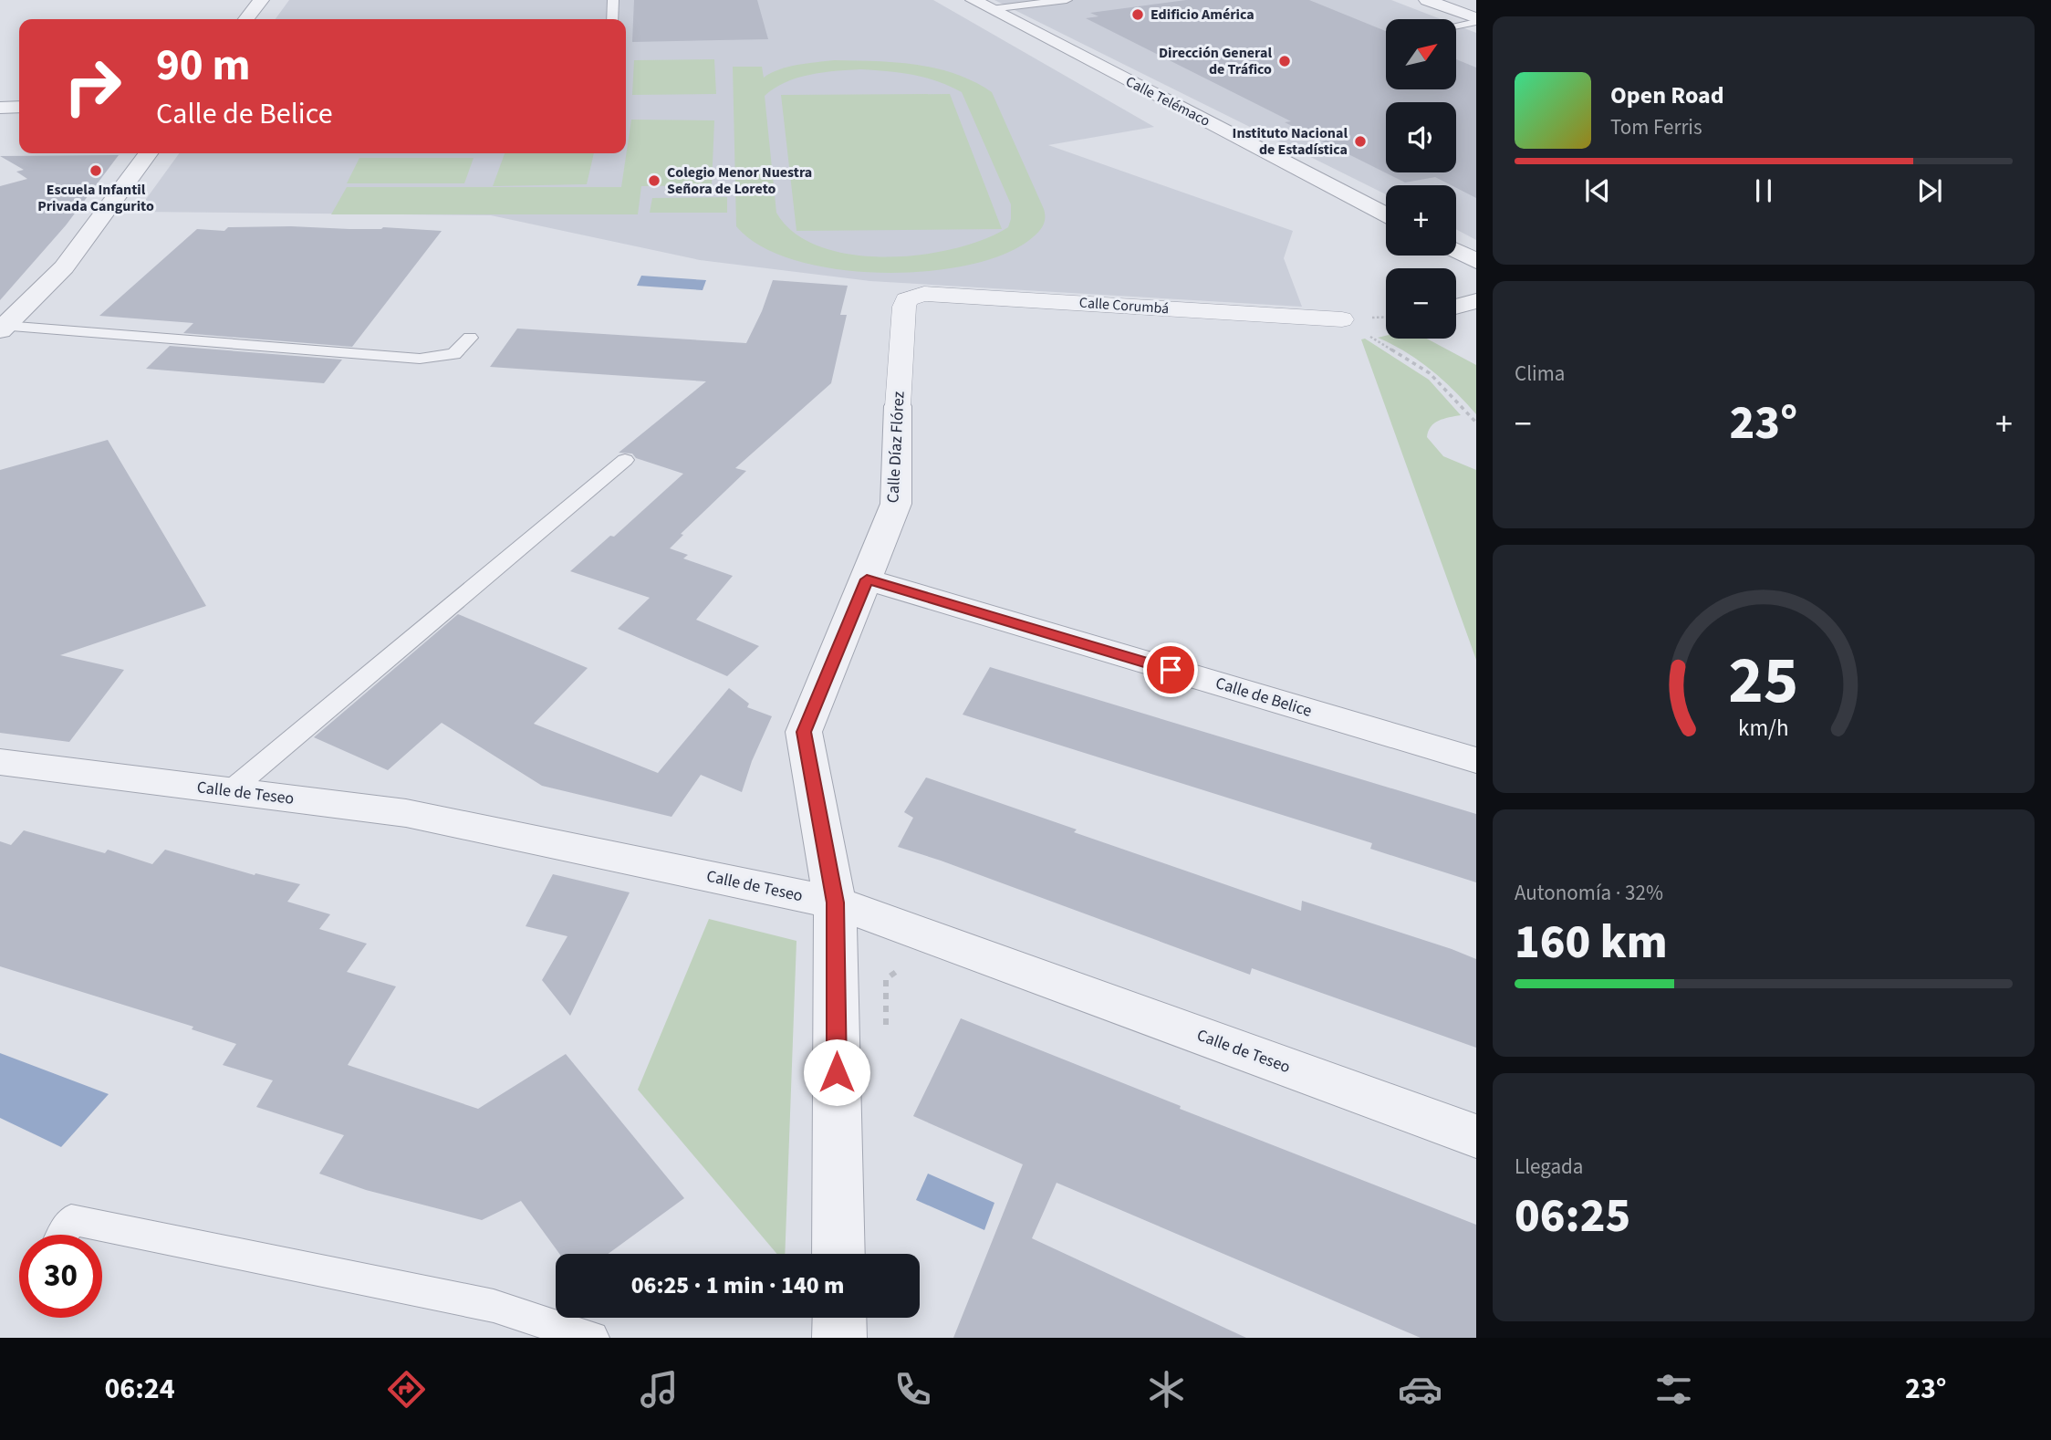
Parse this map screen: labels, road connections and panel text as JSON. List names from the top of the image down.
{
  "streets": {
    "street": [
      "Calle Telémaco",
      "Calle Corumbá",
      "Calle Díaz Flórez",
      "Calle de Belice",
      "Calle de Teseo"
    ]
  },
  "crossings": [
    ["Calle Corumbá", "Calle Díaz Flórez"],
    ["Calle Díaz Flórez", "Calle de Belice"],
    ["Calle Díaz Flórez", "Calle de Teseo"]
  ],
  "places": [
    "Edificio América",
    "Dirección General de Tráfico",
    "Instituto Nacional de Estadística",
    "Escuela Infantil Privada Cangurito",
    "Colegio Menor Nuestra Señora de Loreto"
  ],
  "north": "top right",
  "page": {
    "map_buttons": ["+", "−"],
    "turn": ["90 m", "Calle de Belice"],
    "song": ["Open Road", "Tom Ferris"],
    "tile": [
      "Clima",
      ["Autonomía · 32%", "160 km"],
      ["Llegada", "06:25"]
    ],
    "heat": ["−", "23°", "+"],
    "limit": "30",
    "trip": "06:25 · 1 min · 140 m",
    "tabs": ["06:24", "23°"],
    "gauge": ["25", "km/h"]
  }
}
